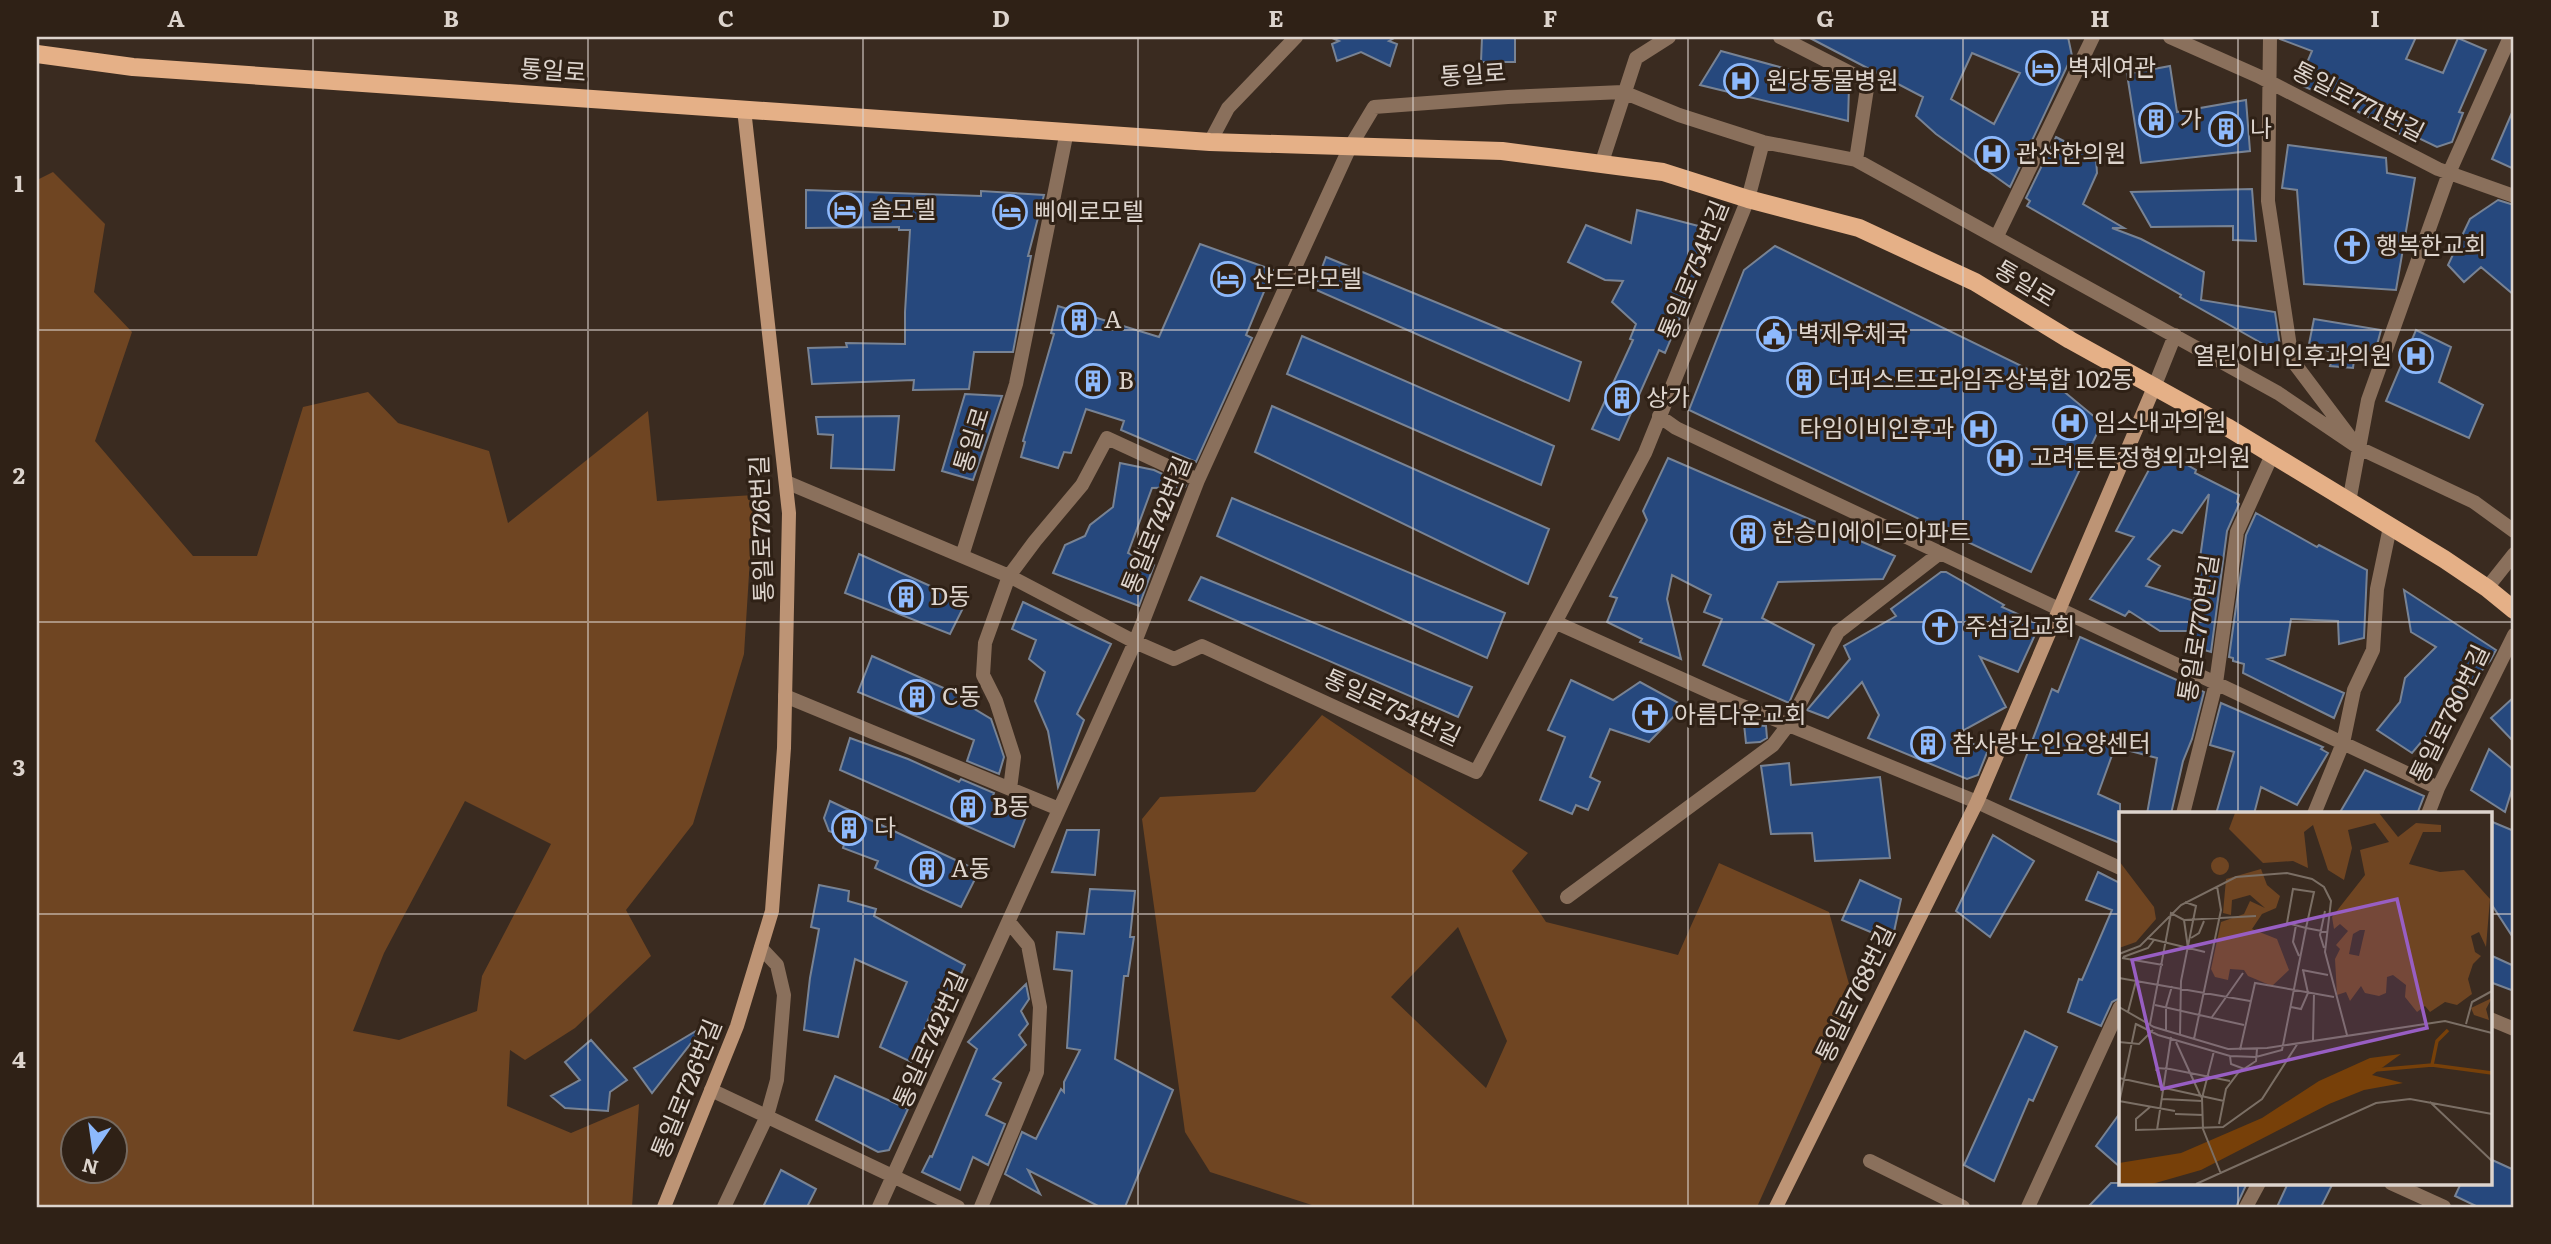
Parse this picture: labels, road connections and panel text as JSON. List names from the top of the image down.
{
  "streets": {
    "main road": ["통일로"],
    "street": [
      "통일로771번길",
      "통일로754번길",
      "통일로742번길",
      "통일로726번길",
      "통일로770번길",
      "통일로780번길",
      "통일로768번길"
    ]
  },
  "crossings": [
    ["통일로", "통일로771번길"],
    ["통일로", "통일로754번길"],
    ["통일로", "통일로742번길"],
    ["통일로", "통일로726번길"],
    ["통일로", "통일로770번길"],
    ["통일로", "통일로768번길"],
    ["통일로754번길", "통일로742번길"]
  ],
  "places": {
    "hotel": [
      "벽제여관",
      "솔모텔",
      "삐에로모텔",
      "산드라모텔"
    ],
    "hospital": [
      "원당동물병원",
      "관산한의원",
      "열린이비인후과의원",
      "임스내과의원",
      "타임이비인후과",
      "고려튼튼정형외과의원"
    ],
    "building": [
      "가",
      "나",
      "A",
      "더퍼스트프라임주상복합 102동",
      "B",
      "상가",
      "한승미에이드아파트",
      "D동",
      "C동",
      "참사랑노인요양센터",
      "B동",
      "다",
      "A동"
    ],
    "church": ["행복한교회", "주섬김교회", "아름다운교회"],
    "public building": ["벽제우체국"]
  },
  "north": "bottom",
  "grid": {
    "columns": [
      "A",
      "B",
      "C",
      "D",
      "E",
      "F",
      "G",
      "H",
      "I"
    ],
    "rows": [
      "1",
      "2",
      "3",
      "4"
    ]
  }
}
